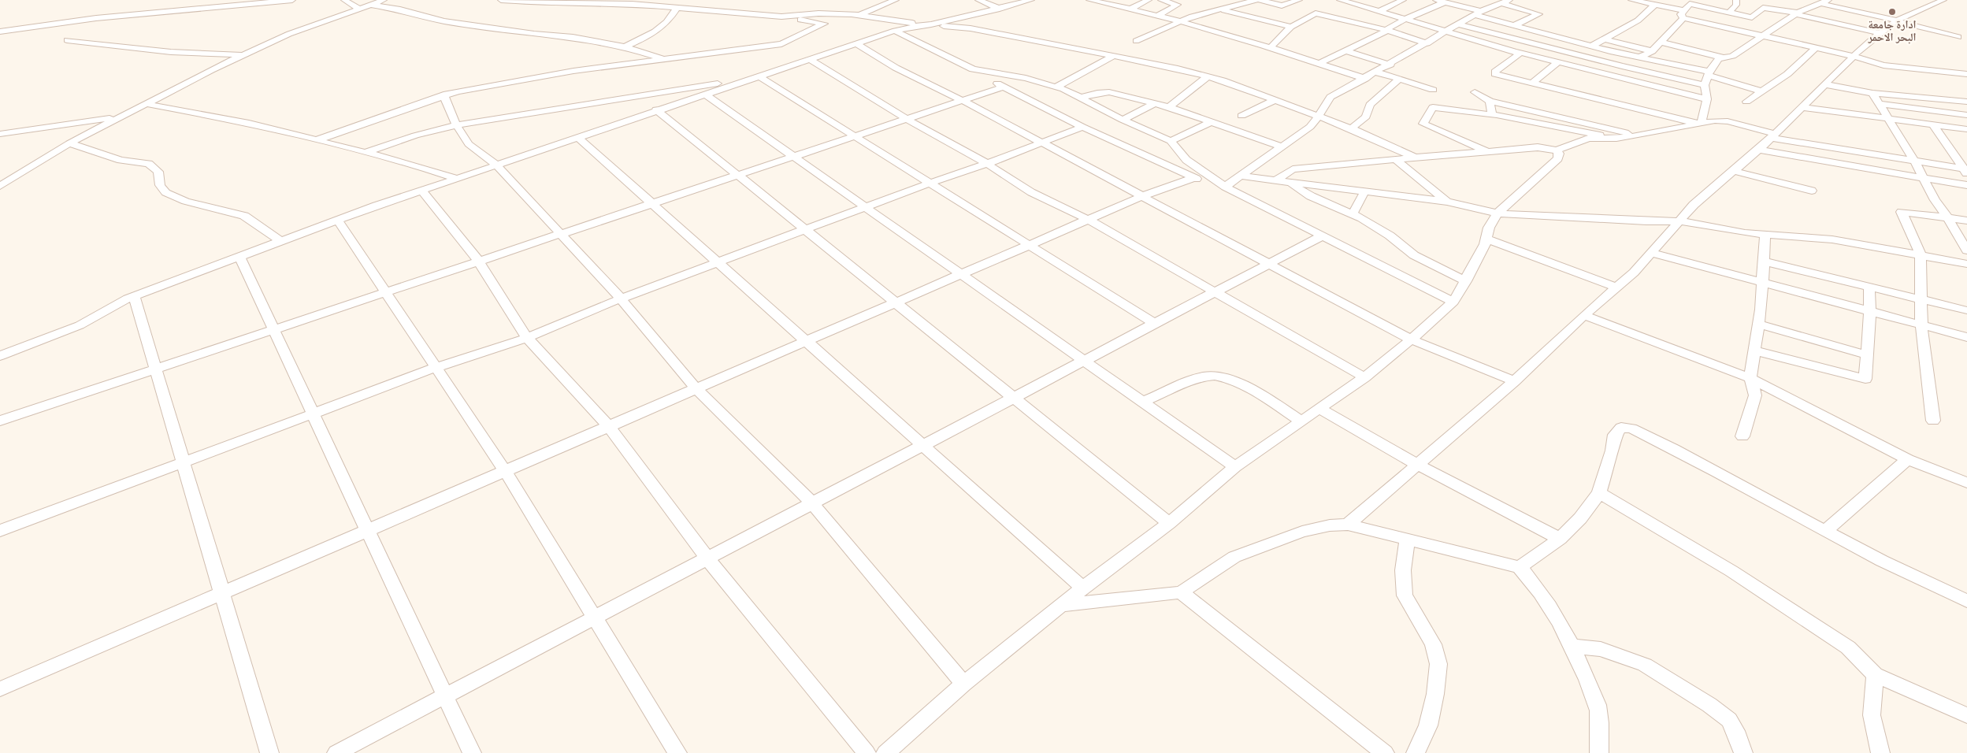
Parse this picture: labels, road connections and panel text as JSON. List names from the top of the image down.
{
  "places": ["ادارة جامعة البحر الاحمر"]
}
